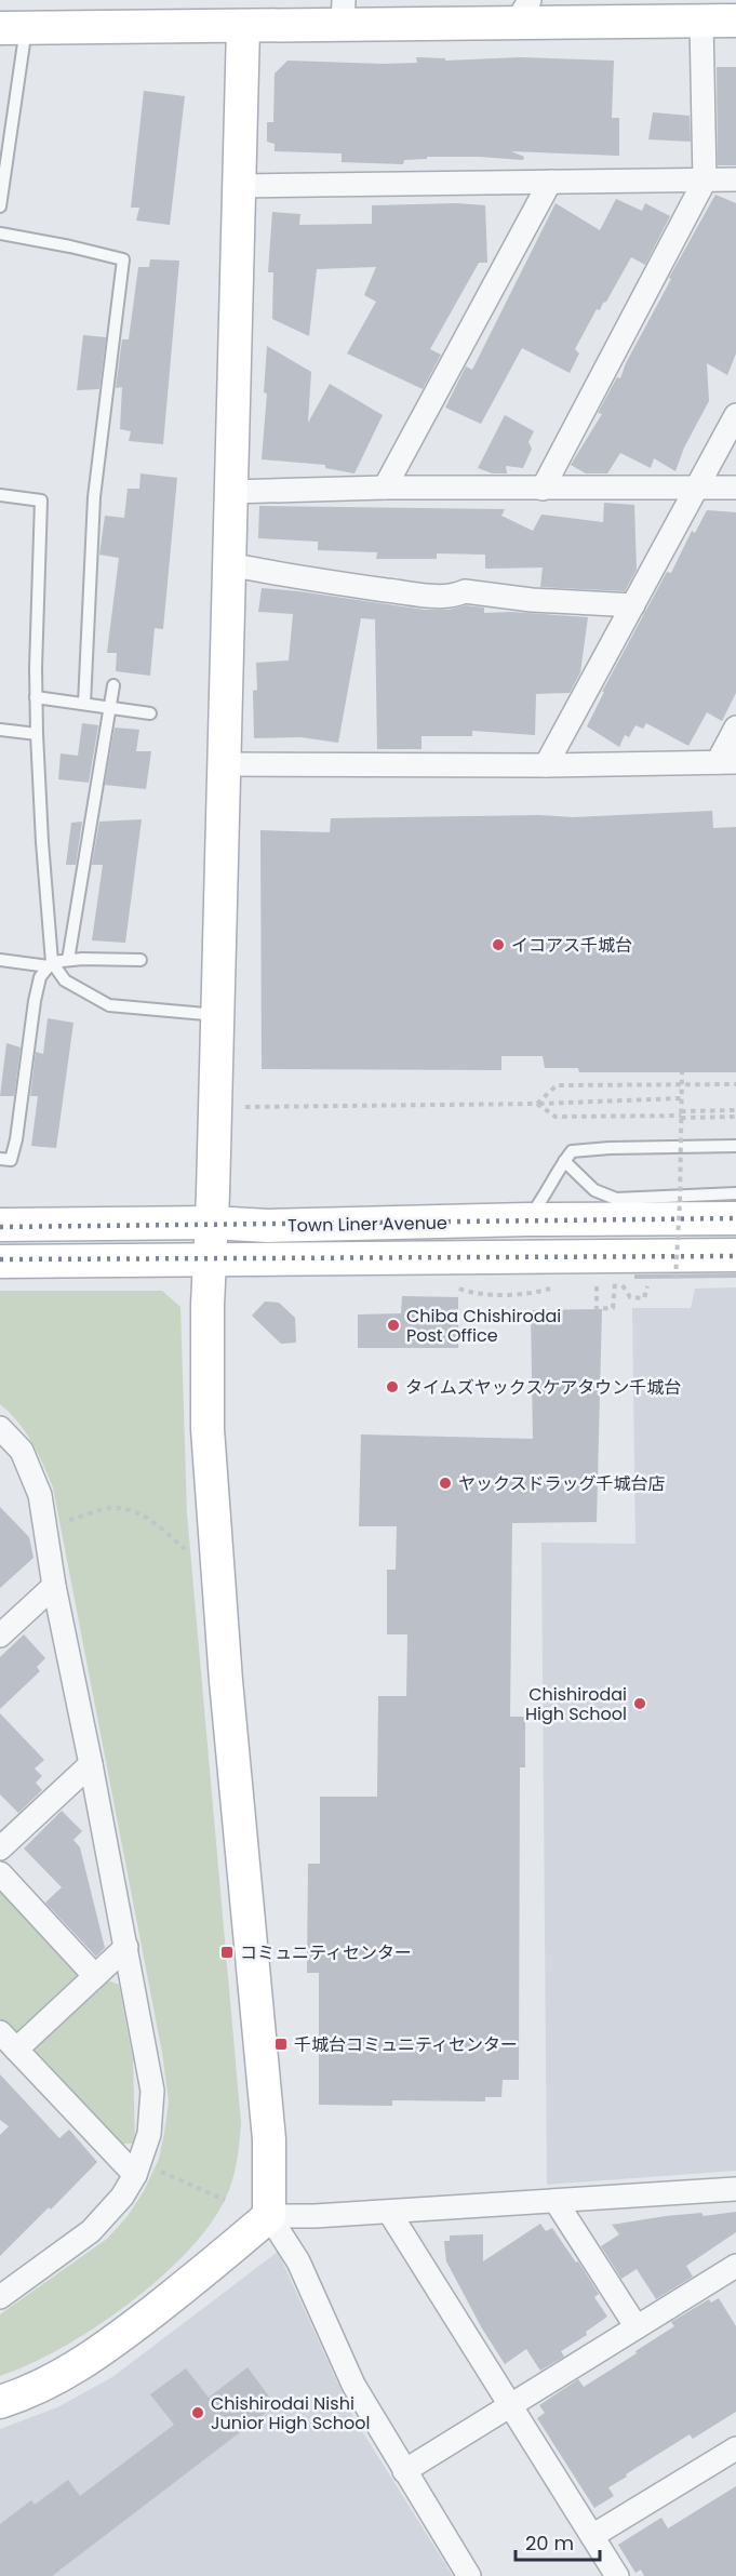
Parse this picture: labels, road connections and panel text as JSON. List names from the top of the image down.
{
  "streets": {
    "street": ["Town Liner Avenue"]
  },
  "places": {
    "other": [
      "イコアス千城台",
      "Chiba Chishirodai Post Office",
      "タイムズヤックスケアタウン千城台",
      "ヤックスドラッグ千城台店",
      "Chishirodai High School",
      "Chishirodai Nishi Junior High School"
    ],
    "transit": ["コミュニティセンター", "千城台コミュニティセンター"]
  },
  "scale_bar": "20 m"
}
